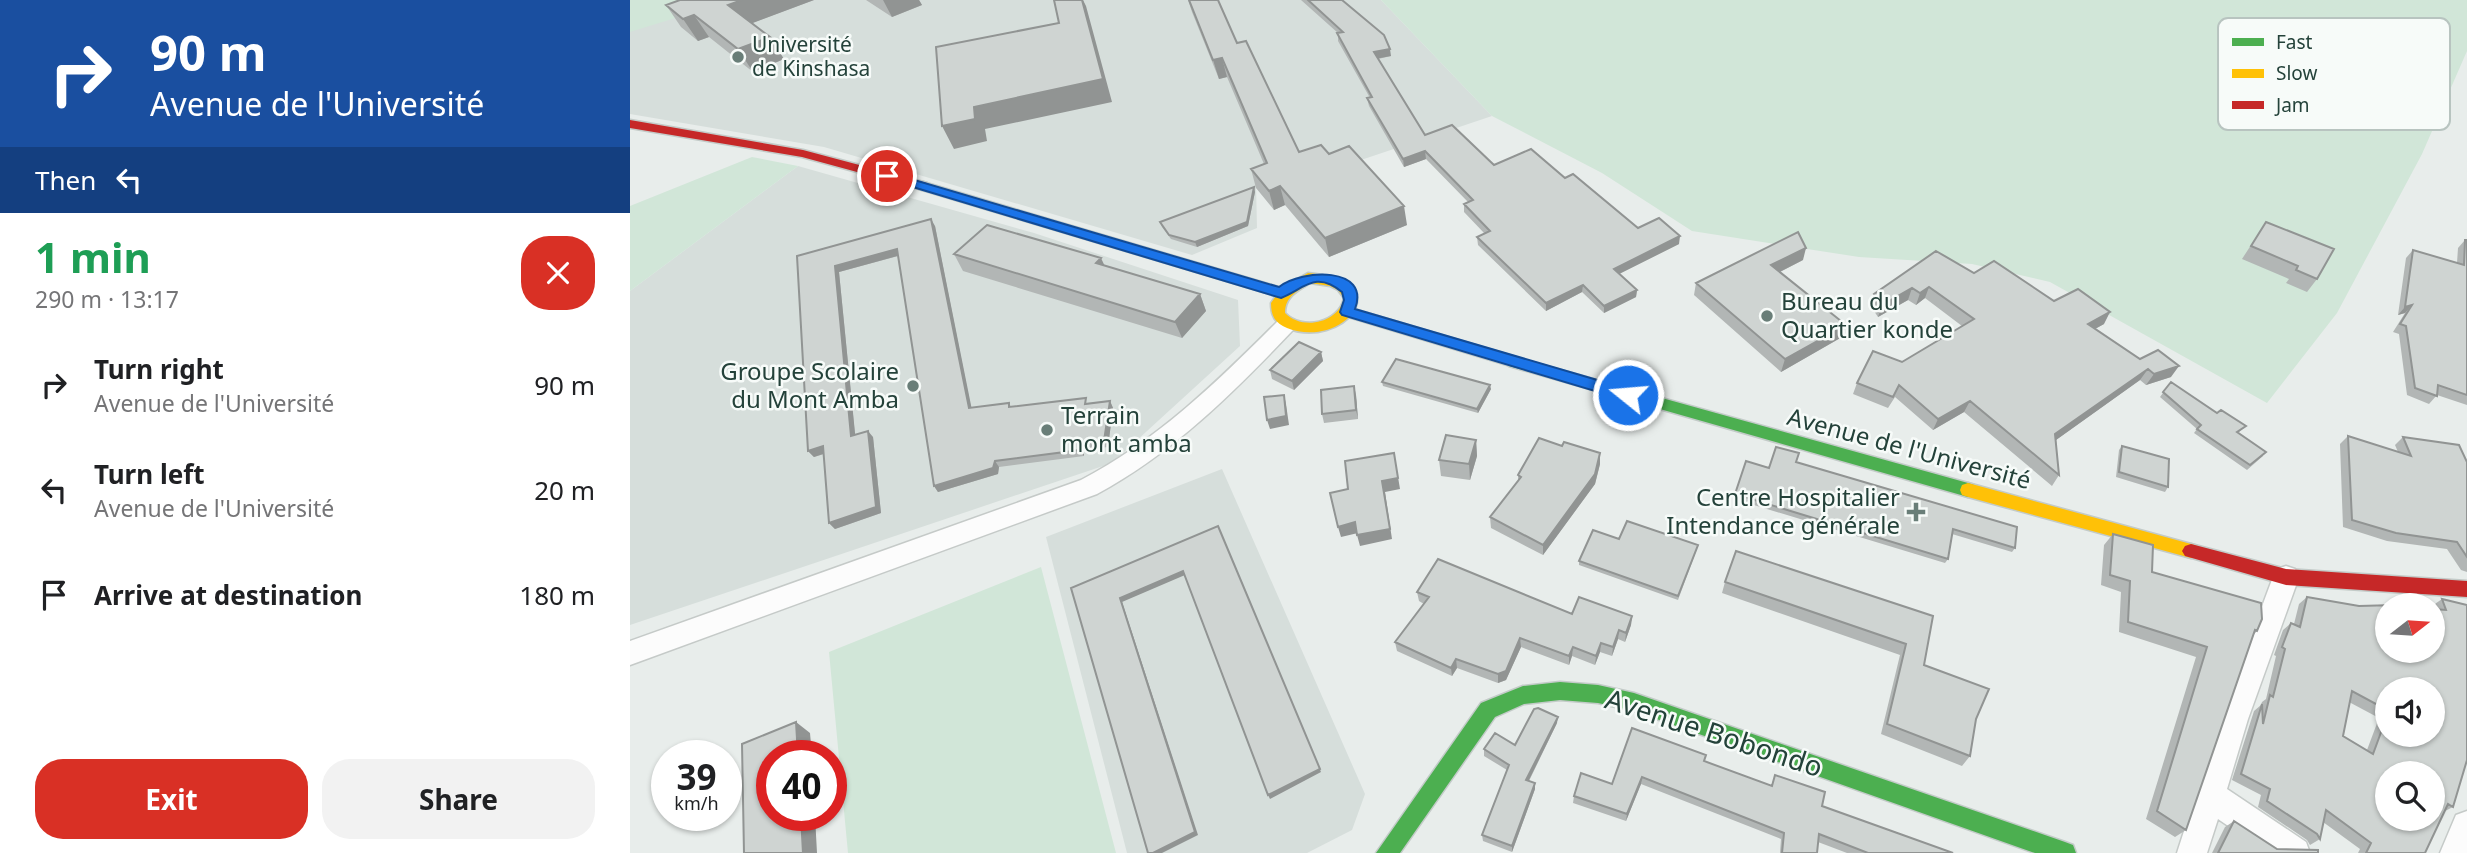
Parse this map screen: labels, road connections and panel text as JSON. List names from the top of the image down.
{
  "streets": {
    "street": ["Avenue de l'Université", "Avenue Bobondo"]
  },
  "places": {
    "other": [
      "Université de Kinshasa",
      "Bureau du Quartier konde",
      "Groupe Scolaire du Mont Amba",
      "Terrain mont amba"
    ],
    "health": ["Centre Hospitalier Intendance générale"]
  },
  "legend": ["Fast", "Slow", "Jam"],
  "north": "right",
  "page": {
    "turn": ["90 m", "Avenue de l'Université"],
    "then": "Then",
    "heading": ["1 min", "290 m · 13:17"],
    "list": [
      {
        "name": "Turn right",
        "note": "Avenue de l'Université",
        "value": "90 m"
      },
      {
        "name": "Turn left",
        "note": "Avenue de l'Université",
        "value": "20 m"
      },
      {
        "name": "Arrive at destination",
        "value": "180 m"
      }
    ],
    "speed": "39 km/h",
    "limit": "40",
    "buttons": ["Exit", "Share"]
  }
}
